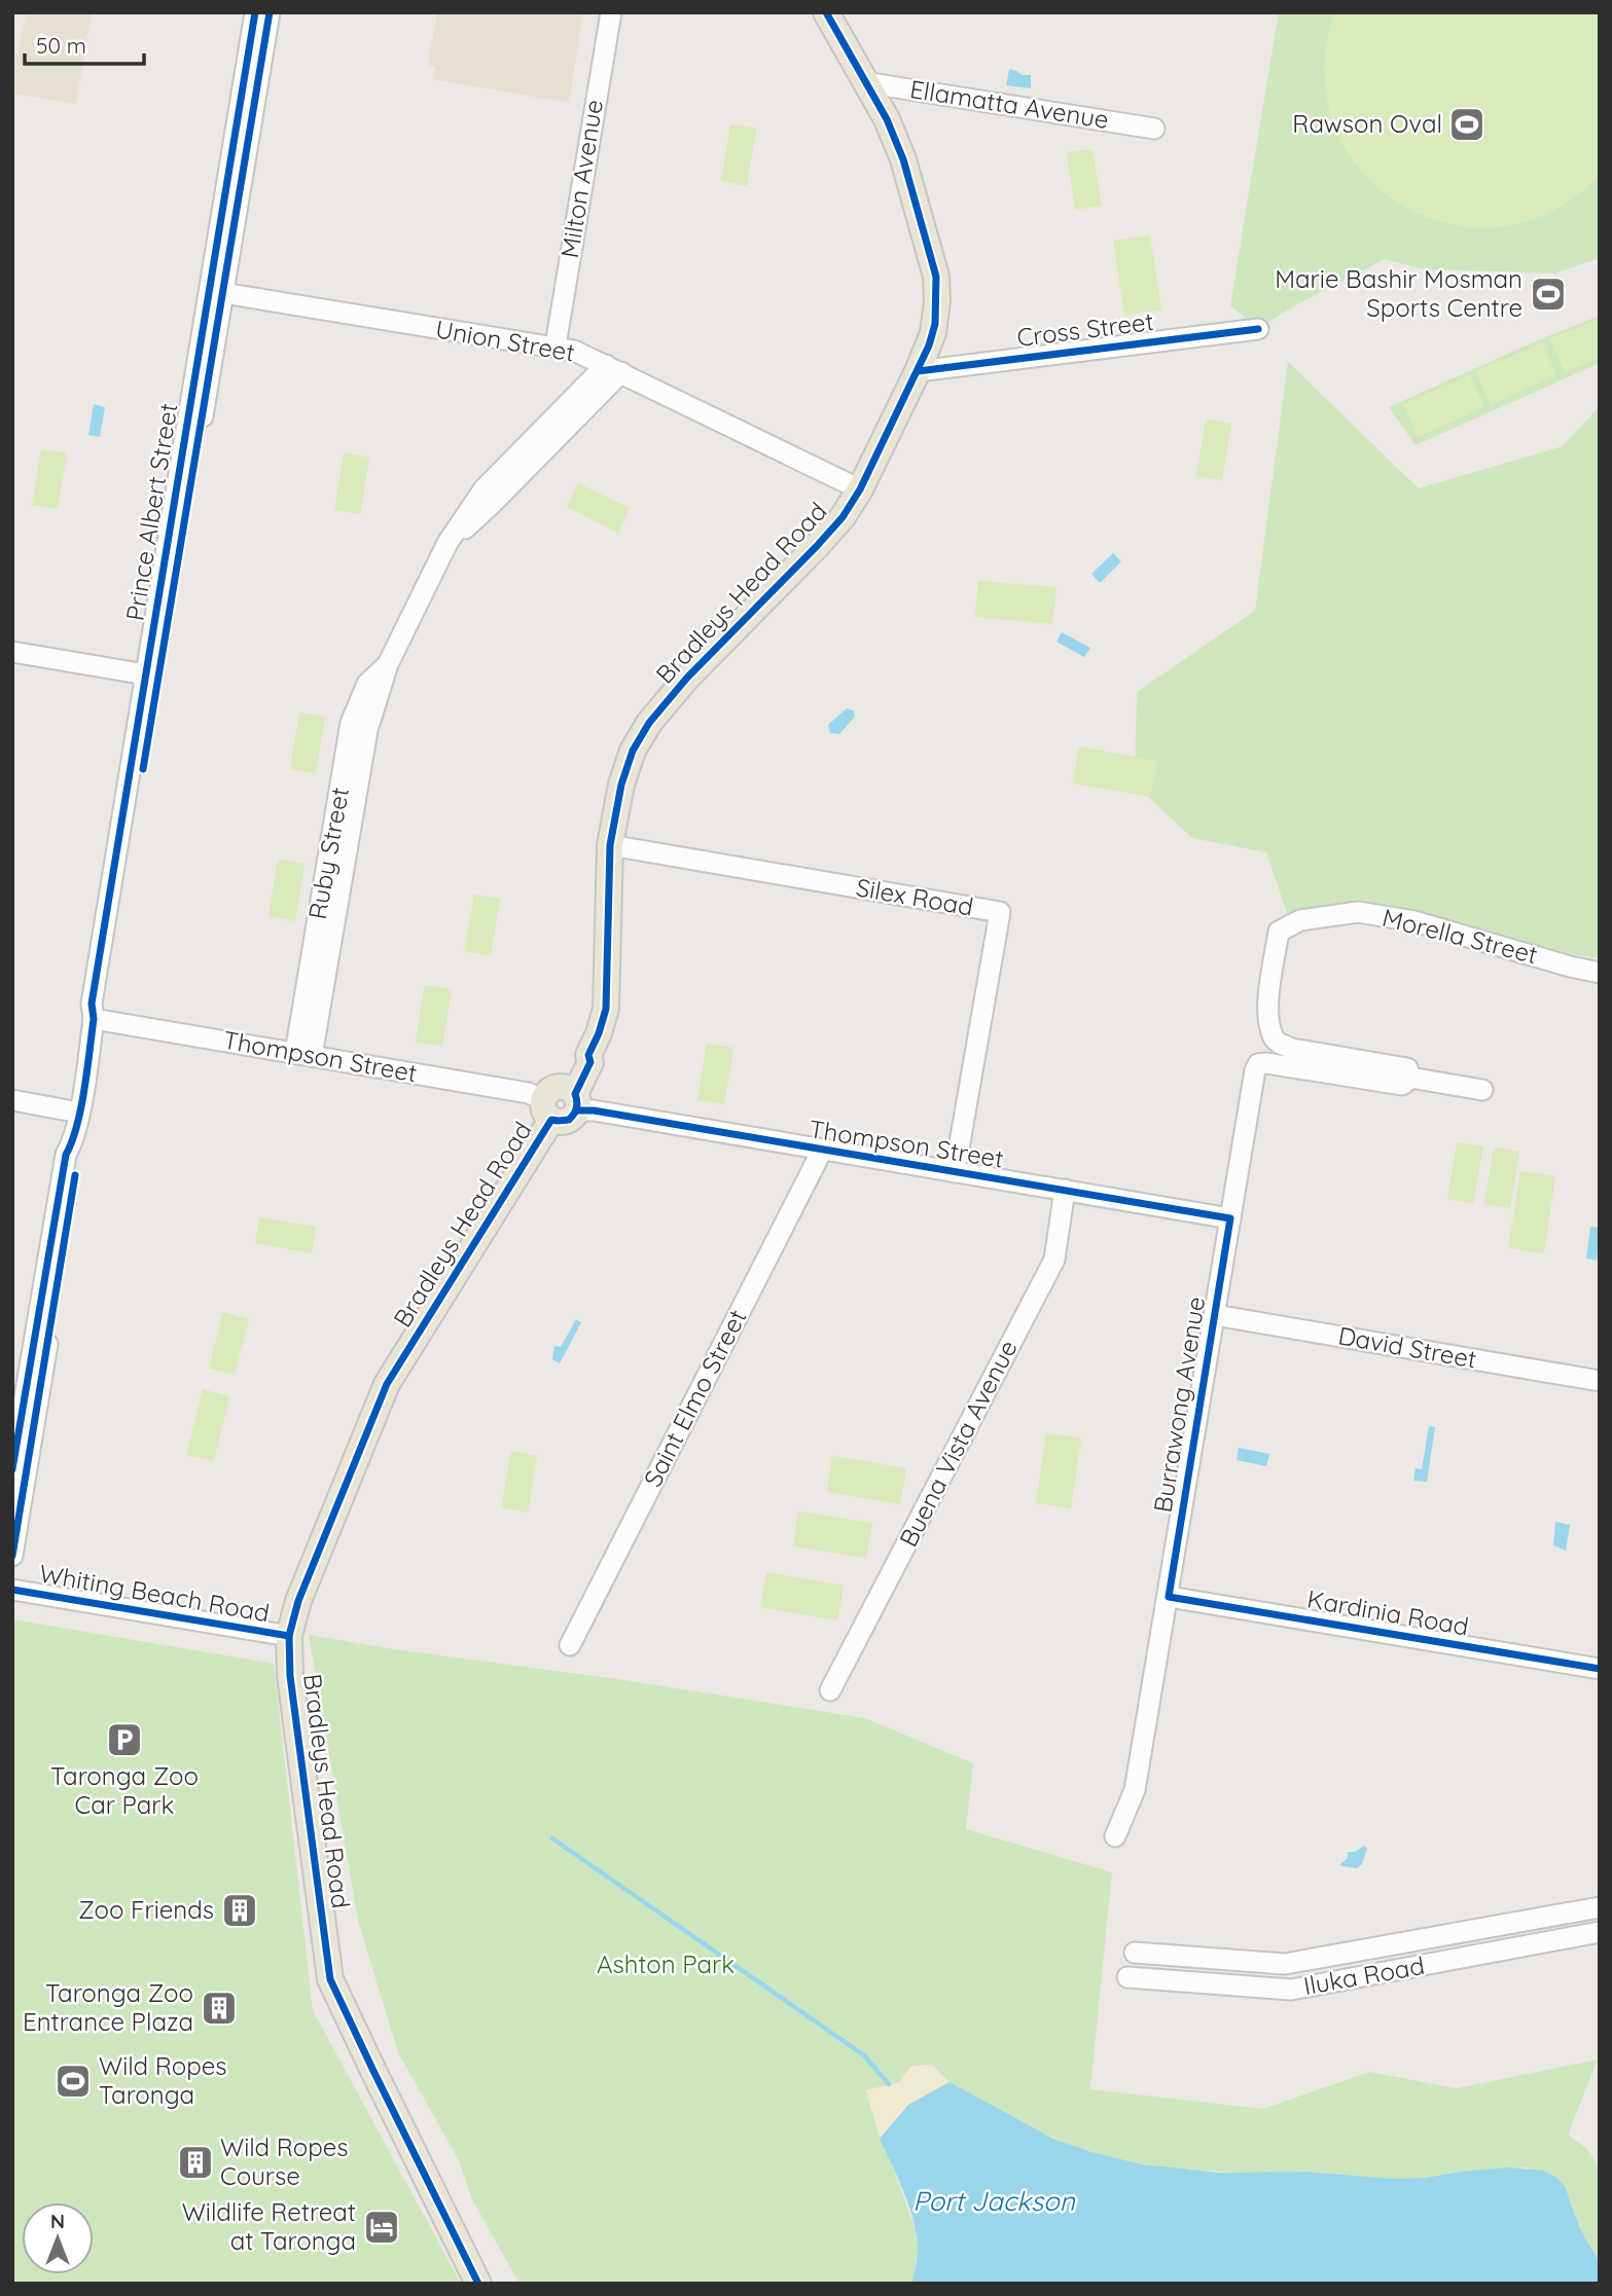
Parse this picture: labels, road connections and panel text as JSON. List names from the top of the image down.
{
  "streets": {
    "main road": ["Bradleys Head Road"],
    "street": [
      "Ellamatta Avenue",
      "Milton Avenue",
      "Cross Street",
      "Union Street",
      "Prince Albert Street",
      "Ruby Street",
      "Silex Road",
      "Morella Street",
      "Thompson Street",
      "David Street",
      "Saint Elmo Street",
      "Burrawong Avenue",
      "Buena Vista Avenue",
      "Whiting Beach Road",
      "Kardinia Road",
      "Iluka Road"
    ]
  },
  "crossings": [
    ["Ellamatta Avenue", "Bradleys Head Road"],
    ["Milton Avenue", "Union Street"],
    ["Cross Street", "Bradleys Head Road"],
    ["Union Street", "Prince Albert Street"],
    ["Union Street", "Bradleys Head Road"],
    ["Union Street", "Ruby Street"],
    ["Prince Albert Street", "Thompson Street"],
    ["Bradleys Head Road", "Silex Road"],
    ["Bradleys Head Road", "Thompson Street"],
    ["Bradleys Head Road", "Whiting Beach Road"],
    ["Ruby Street", "Thompson Street"],
    ["Silex Road", "Thompson Street"],
    ["Morella Street", "Burrawong Avenue"],
    ["Thompson Street", "Saint Elmo Street"],
    ["Thompson Street", "Burrawong Avenue"],
    ["Thompson Street", "Buena Vista Avenue"],
    ["David Street", "Burrawong Avenue"],
    ["Burrawong Avenue", "Kardinia Road"]
  ],
  "water": ["Port Jackson"],
  "parks": ["Ashton Park"],
  "places": {
    "sports": ["Rawson Oval", "Marie Bashir Mosman Sports Centre", "Wild Ropes Taronga"],
    "parking": ["Taronga Zoo Car Park"],
    "building": ["Zoo Friends", "Taronga Zoo Entrance Plaza", "Wild Ropes Course"],
    "hotel": ["Wildlife Retreat at Taronga"]
  },
  "scale_bar": "50 m",
  "north": "top"
}
